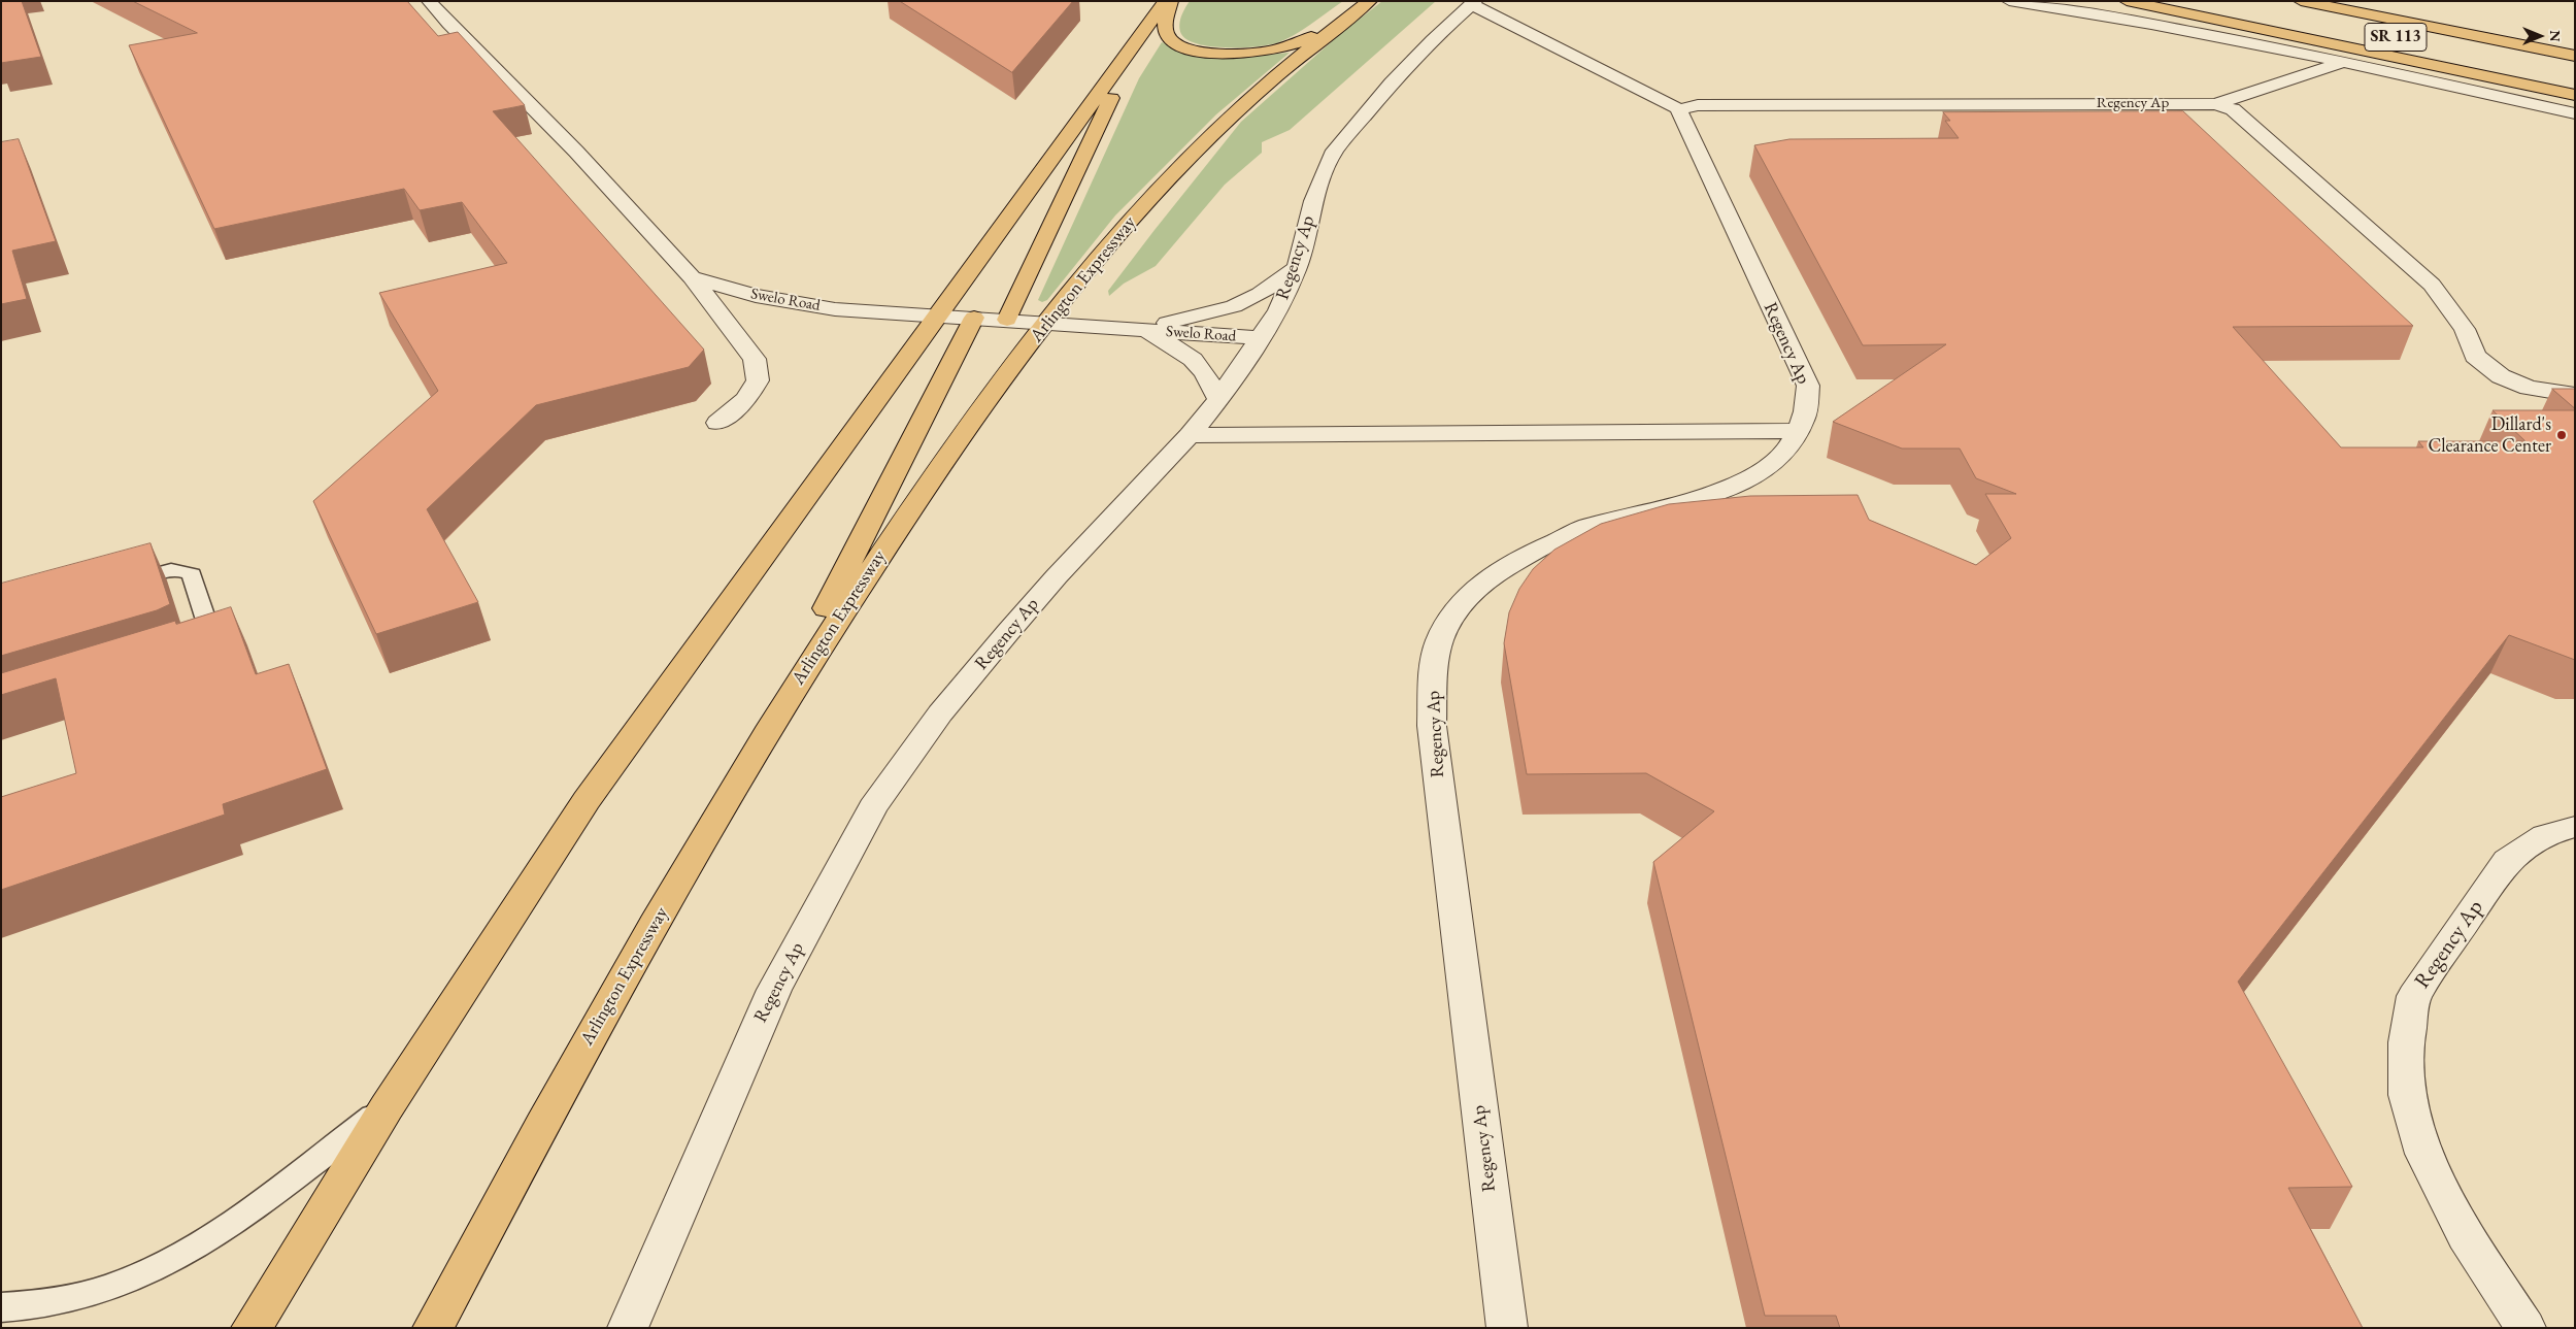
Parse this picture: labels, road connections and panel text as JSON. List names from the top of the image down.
{
  "streets": {
    "highway": ["SR 113", "Arlington Expressway"],
    "street": ["Regency Ap", "Swelo Road"]
  },
  "crossings": [
    ["Regency Ap", "Swelo Road"],
    ["Arlington Expressway", "Swelo Road"]
  ],
  "places": ["Dillard's Clearance Center"],
  "north": "right"
}
